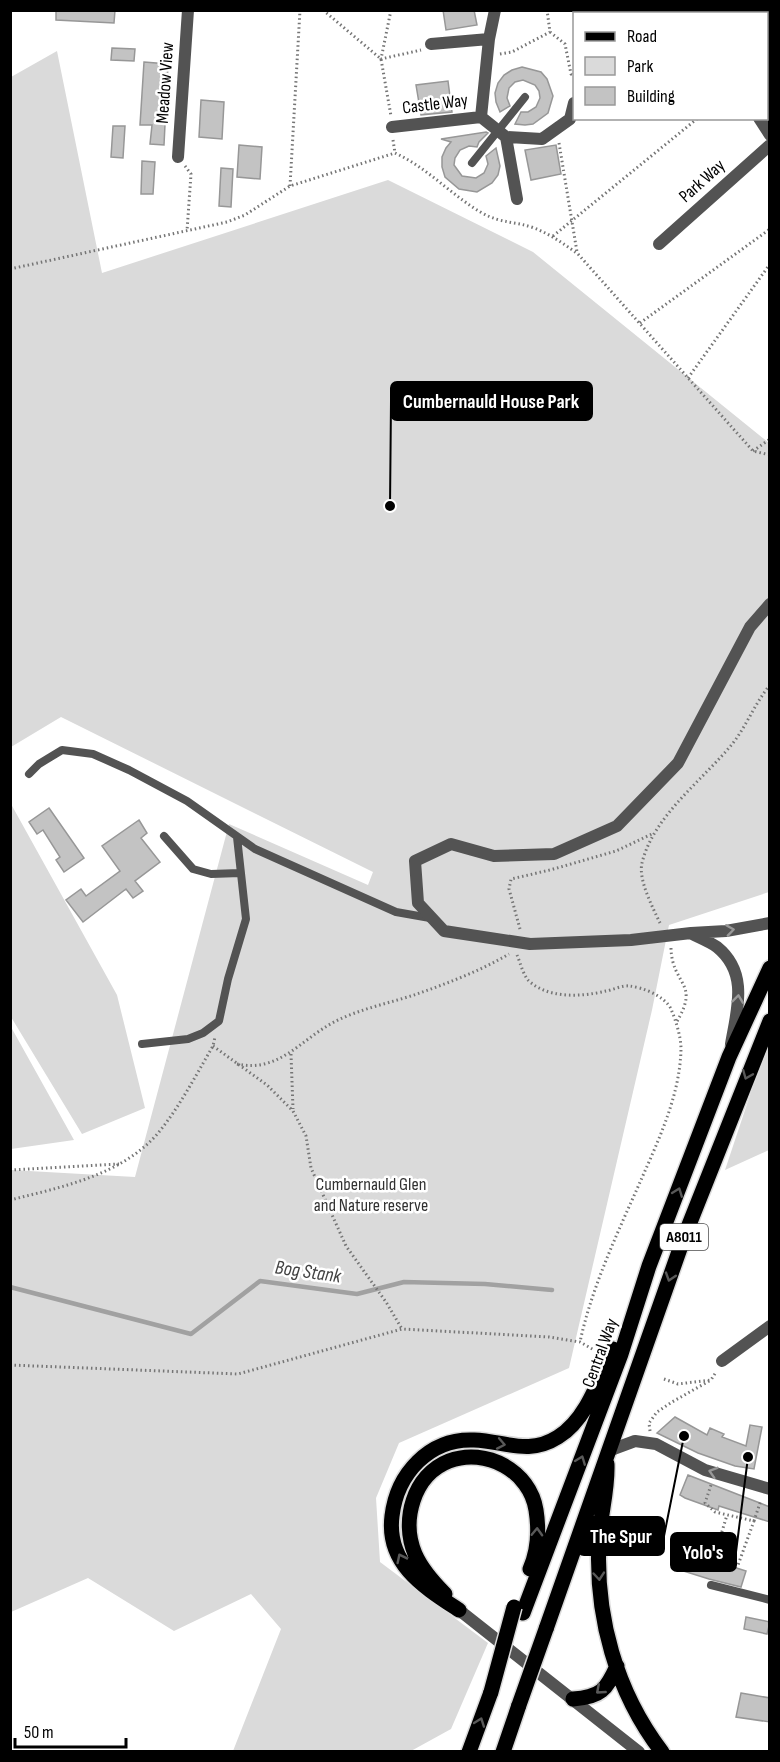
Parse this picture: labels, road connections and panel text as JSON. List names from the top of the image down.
{
  "streets": {
    "main road": ["A8011", "Central Way"],
    "street": ["Meadow View", "Castle Way", "Park Way"]
  },
  "water": ["Bog Stank"],
  "parks": ["Cumbernauld Glen and Nature reserve"],
  "places": ["Cumbernauld House Park", "The Spur", "Yolo's"],
  "legend": ["Road", "Park", "Building"],
  "scale_bar": "50 m"
}
